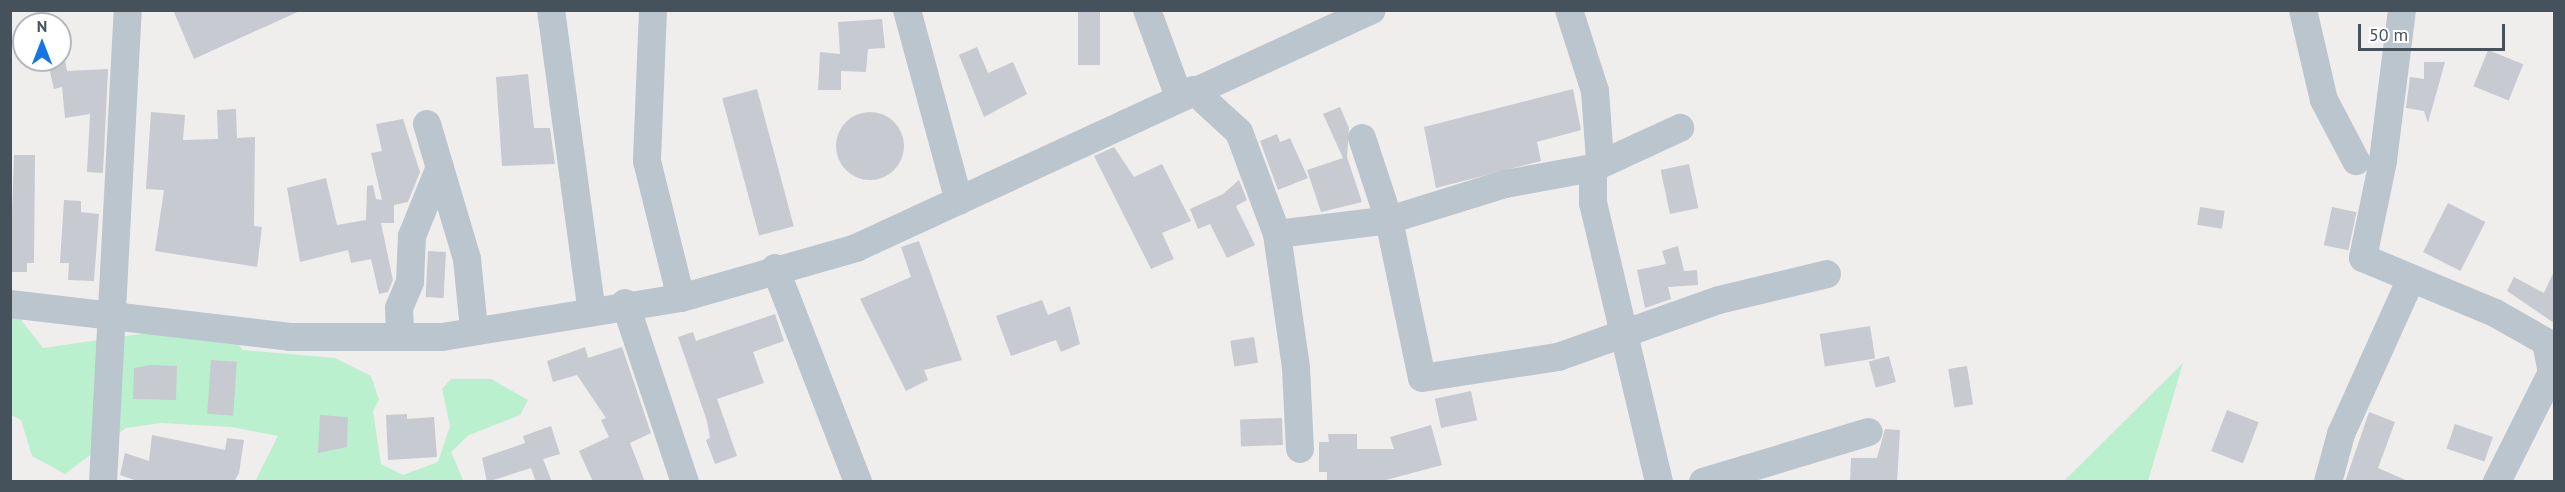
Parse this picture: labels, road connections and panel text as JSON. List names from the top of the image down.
{
  "scale_bar": "50 m",
  "north": "top"
}
